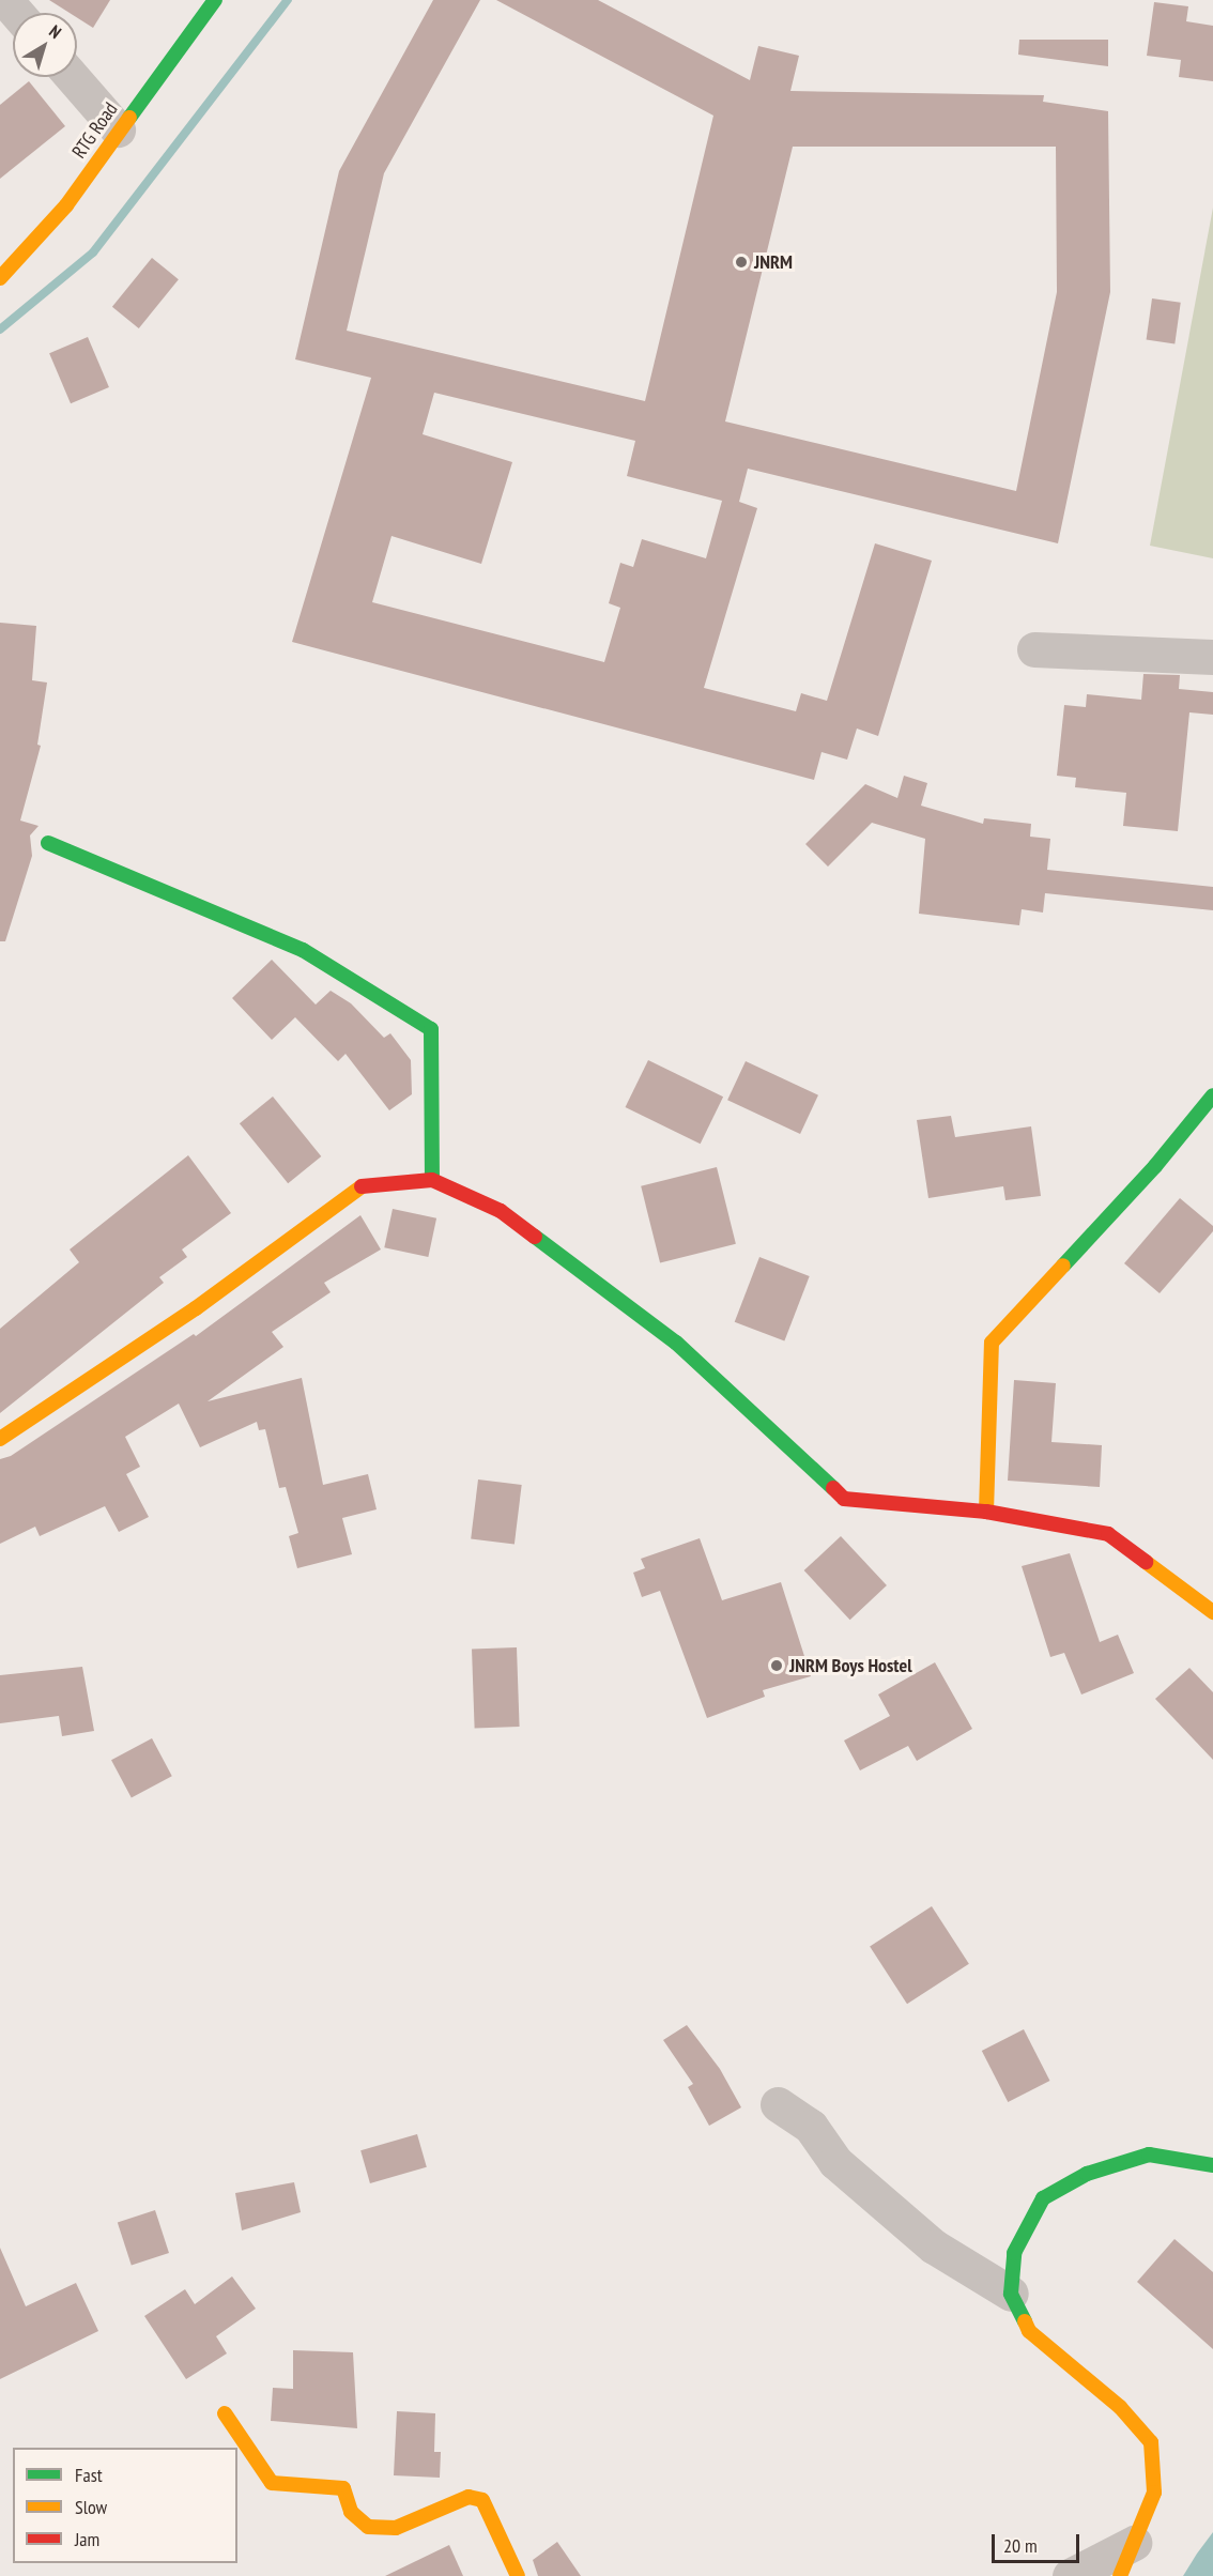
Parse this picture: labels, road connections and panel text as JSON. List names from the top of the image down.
{
  "streets": {
    "street": ["RTG Road"]
  },
  "places": ["JNRM", "JNRM Boys Hostel"],
  "legend": ["Fast", "Slow", "Jam"],
  "scale_bar": "20 m",
  "north": "top right"
}
